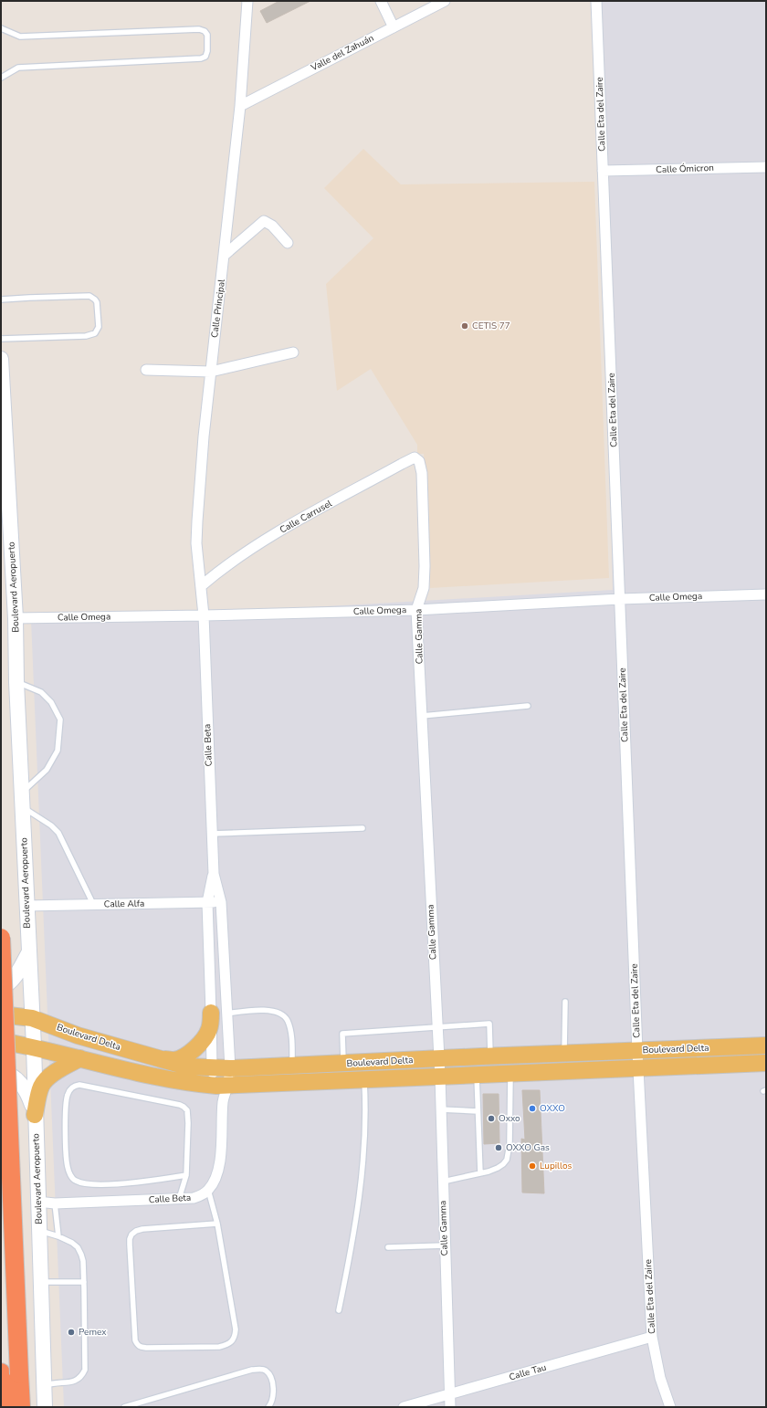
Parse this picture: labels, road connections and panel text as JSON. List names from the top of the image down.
{
  "streets": {
    "main road": ["Boulevard Delta"],
    "street": [
      "Valle del Zahuán",
      "Calle Eta del Zaire",
      "Calle Ómicron",
      "Calle Principal",
      "Calle Carrusel",
      "Boulevard Aeropuerto",
      "Calle Omega",
      "Calle Gamma",
      "Calle Beta",
      "Calle Alfa",
      "Calle Tau"
    ]
  },
  "crossings": [
    ["Valle del Zahuán", "Calle Principal"],
    ["Calle Eta del Zaire", "Calle Ómicron"],
    ["Calle Eta del Zaire", "Calle Omega"],
    ["Calle Eta del Zaire", "Boulevard Delta"],
    ["Calle Eta del Zaire", "Calle Tau"],
    ["Calle Principal", "Calle Carrusel"],
    ["Calle Principal", "Calle Omega"],
    ["Calle Principal", "Calle Beta"],
    ["Calle Carrusel", "Calle Gamma"],
    ["Boulevard Aeropuerto", "Calle Omega"],
    ["Boulevard Aeropuerto", "Calle Beta"],
    ["Boulevard Aeropuerto", "Calle Alfa"],
    ["Boulevard Aeropuerto", "Boulevard Delta"],
    ["Calle Omega", "Calle Gamma"],
    ["Calle Omega", "Calle Beta"],
    ["Calle Gamma", "Boulevard Delta"],
    ["Calle Gamma", "Calle Tau"],
    ["Calle Beta", "Calle Alfa"],
    ["Calle Beta", "Boulevard Delta"]
  ],
  "places": [
    "CETIS 77",
    "OXXO",
    "Oxxo",
    "OXXO Gas",
    "Lupillos",
    "Pemex"
  ]
}
